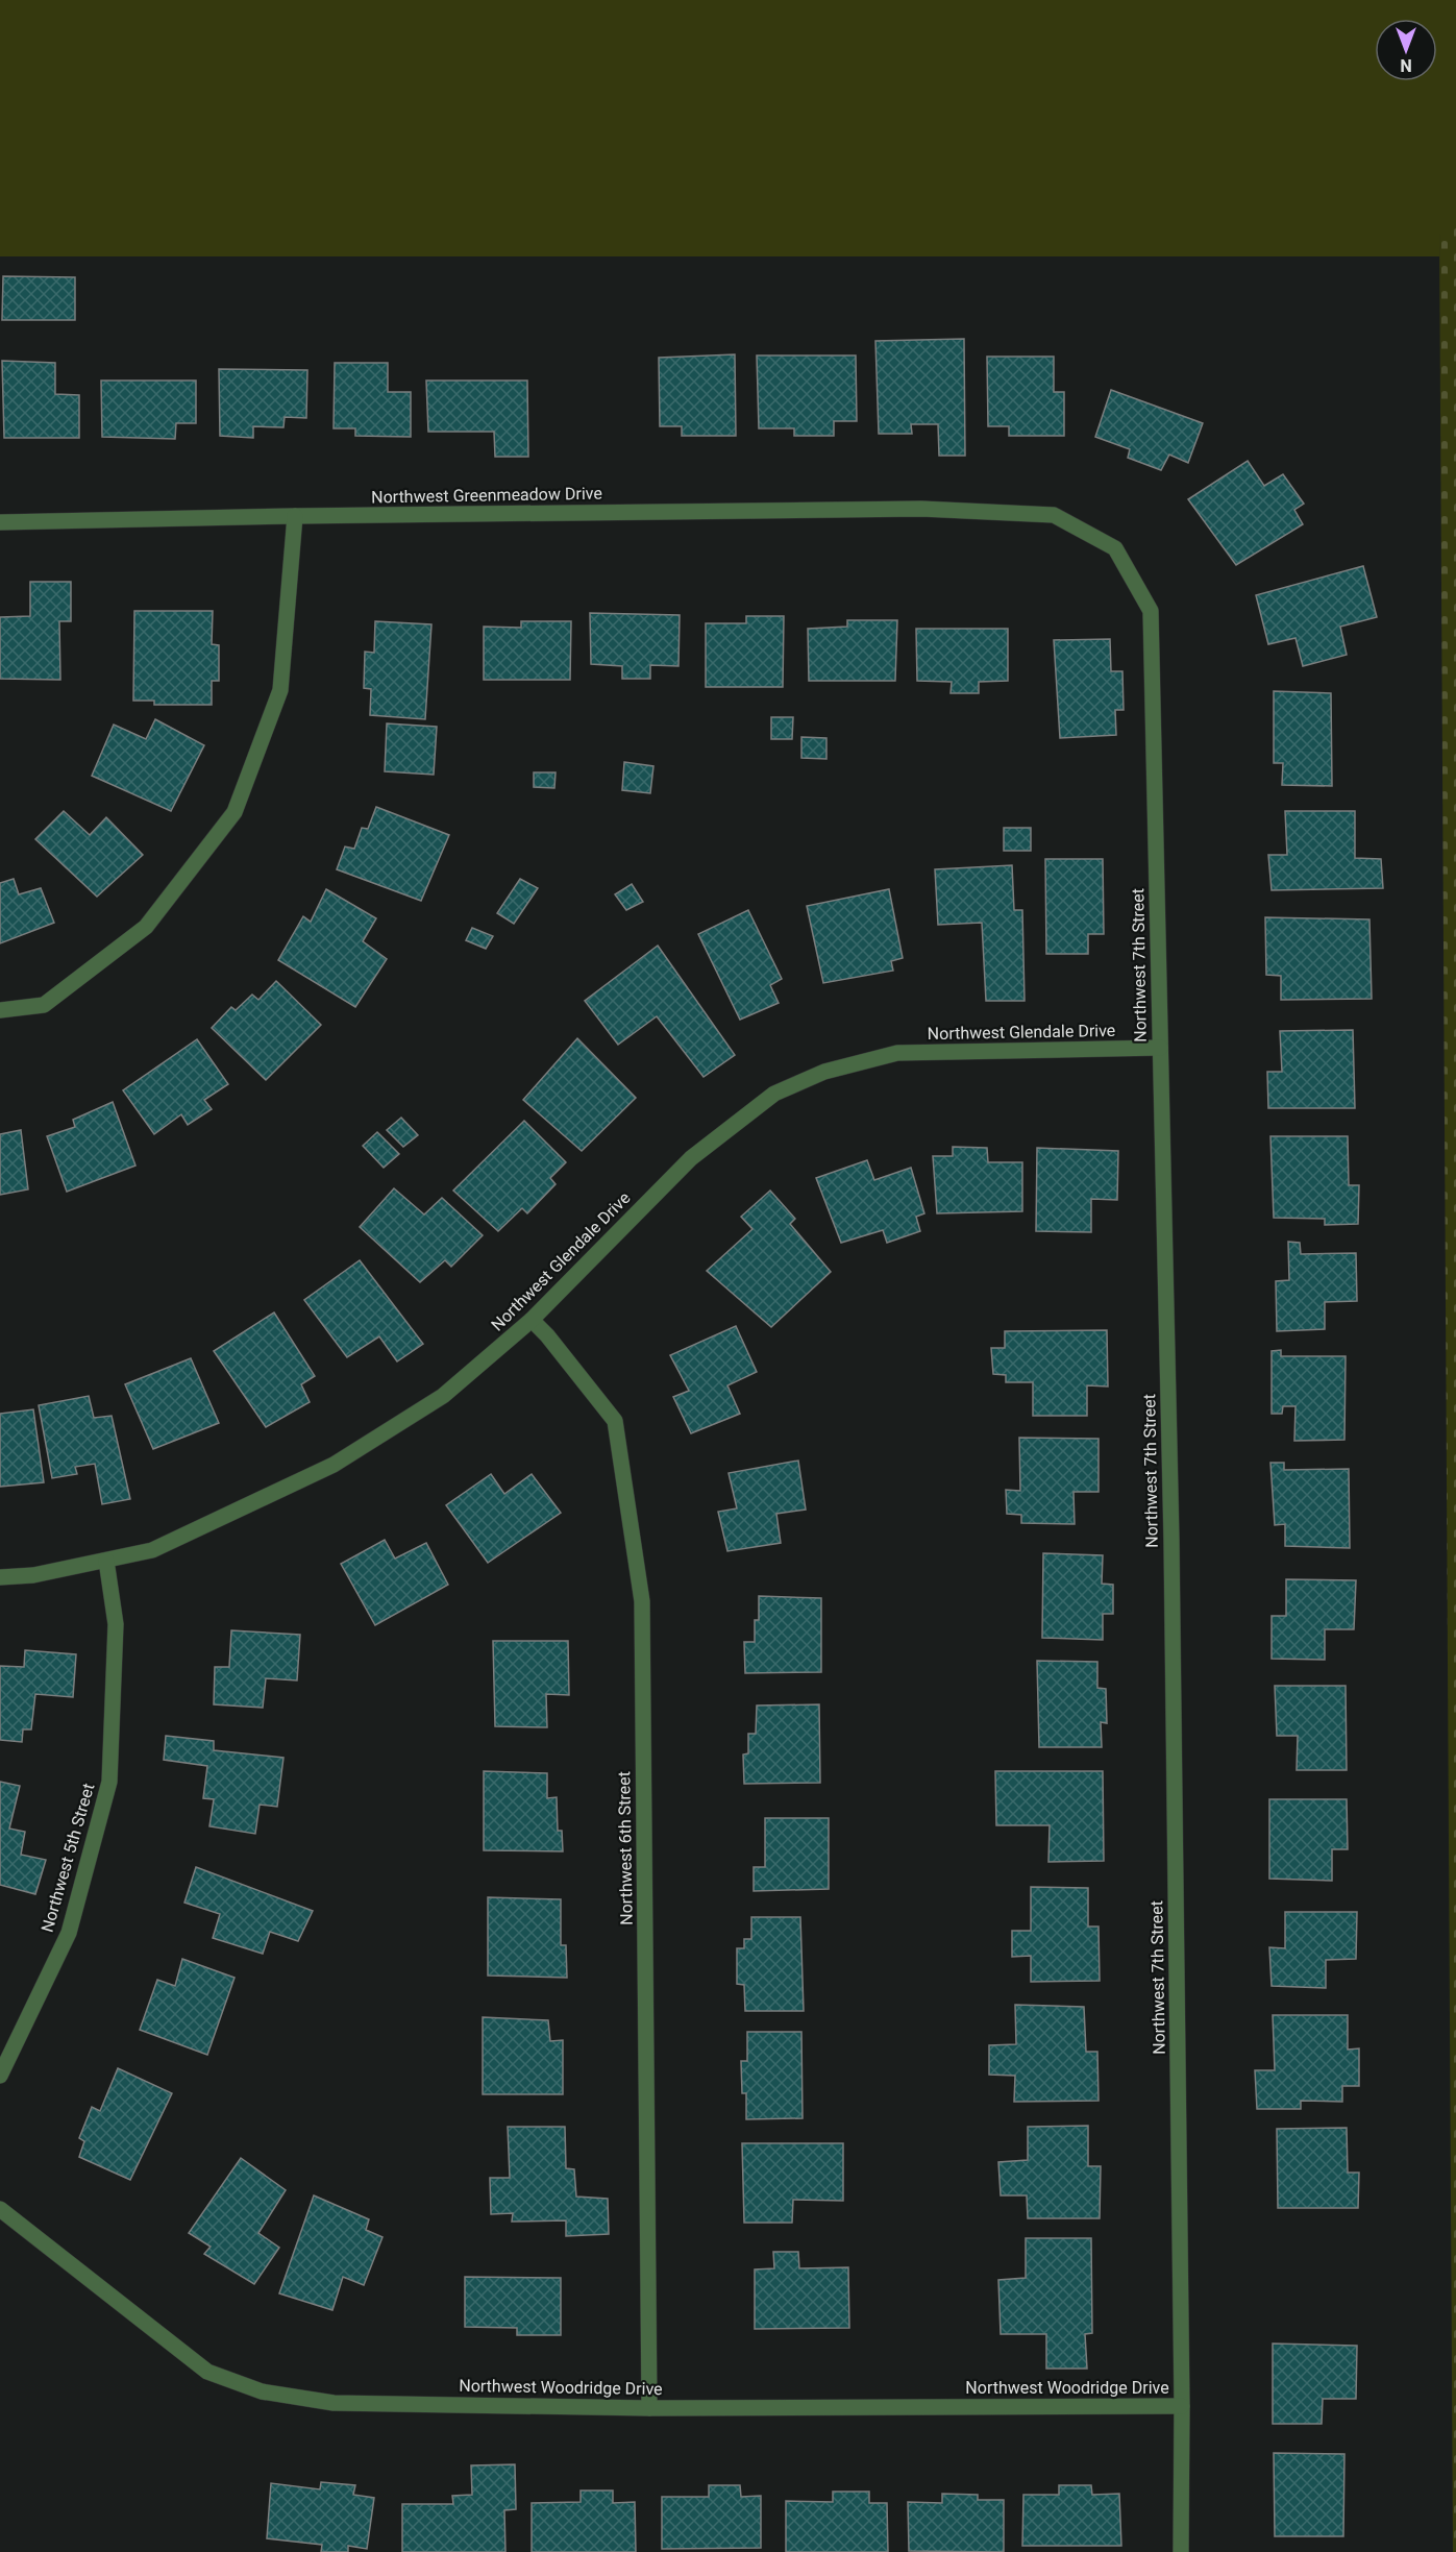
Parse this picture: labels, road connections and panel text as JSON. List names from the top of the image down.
{
  "streets": {
    "street": [
      "Northwest Greenmeadow Drive",
      "Northwest 7th Street",
      "Northwest Glendale Drive",
      "Northwest 6th Street",
      "Northwest 5th Street",
      "Northwest Woodridge Drive"
    ]
  },
  "crossings": [
    ["Northwest Greenmeadow Drive", "Northwest 7th Street"],
    ["Northwest 7th Street", "Northwest Glendale Drive"],
    ["Northwest 7th Street", "Northwest Woodridge Drive"],
    ["Northwest Glendale Drive", "Northwest 6th Street"],
    ["Northwest Glendale Drive", "Northwest 5th Street"],
    ["Northwest 6th Street", "Northwest Woodridge Drive"]
  ],
  "north": "bottom"
}
